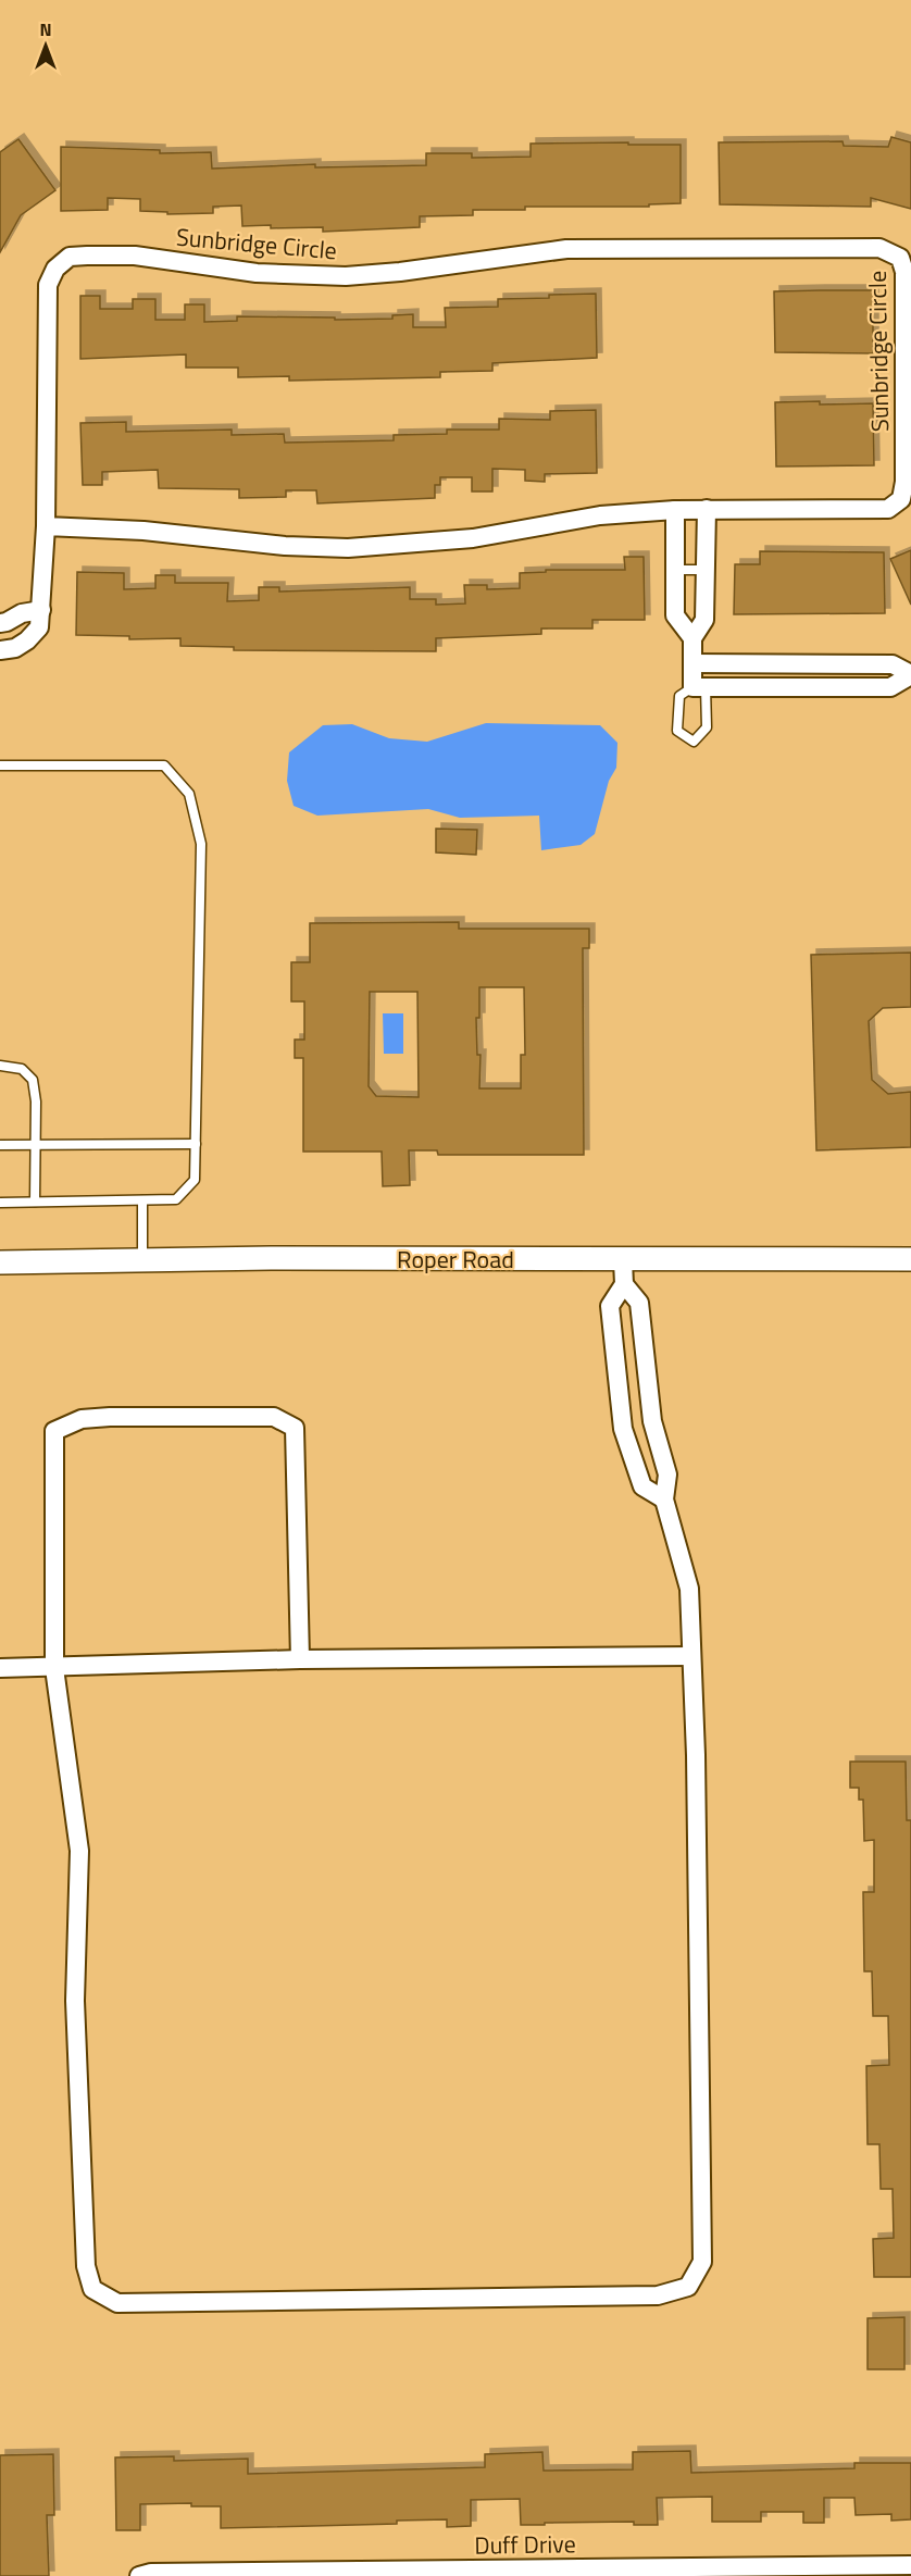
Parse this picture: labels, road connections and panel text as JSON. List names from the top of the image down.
{
  "streets": {
    "street": ["Sunbridge Circle", "Roper Road", "Duff Drive"]
  },
  "north": "top"
}
